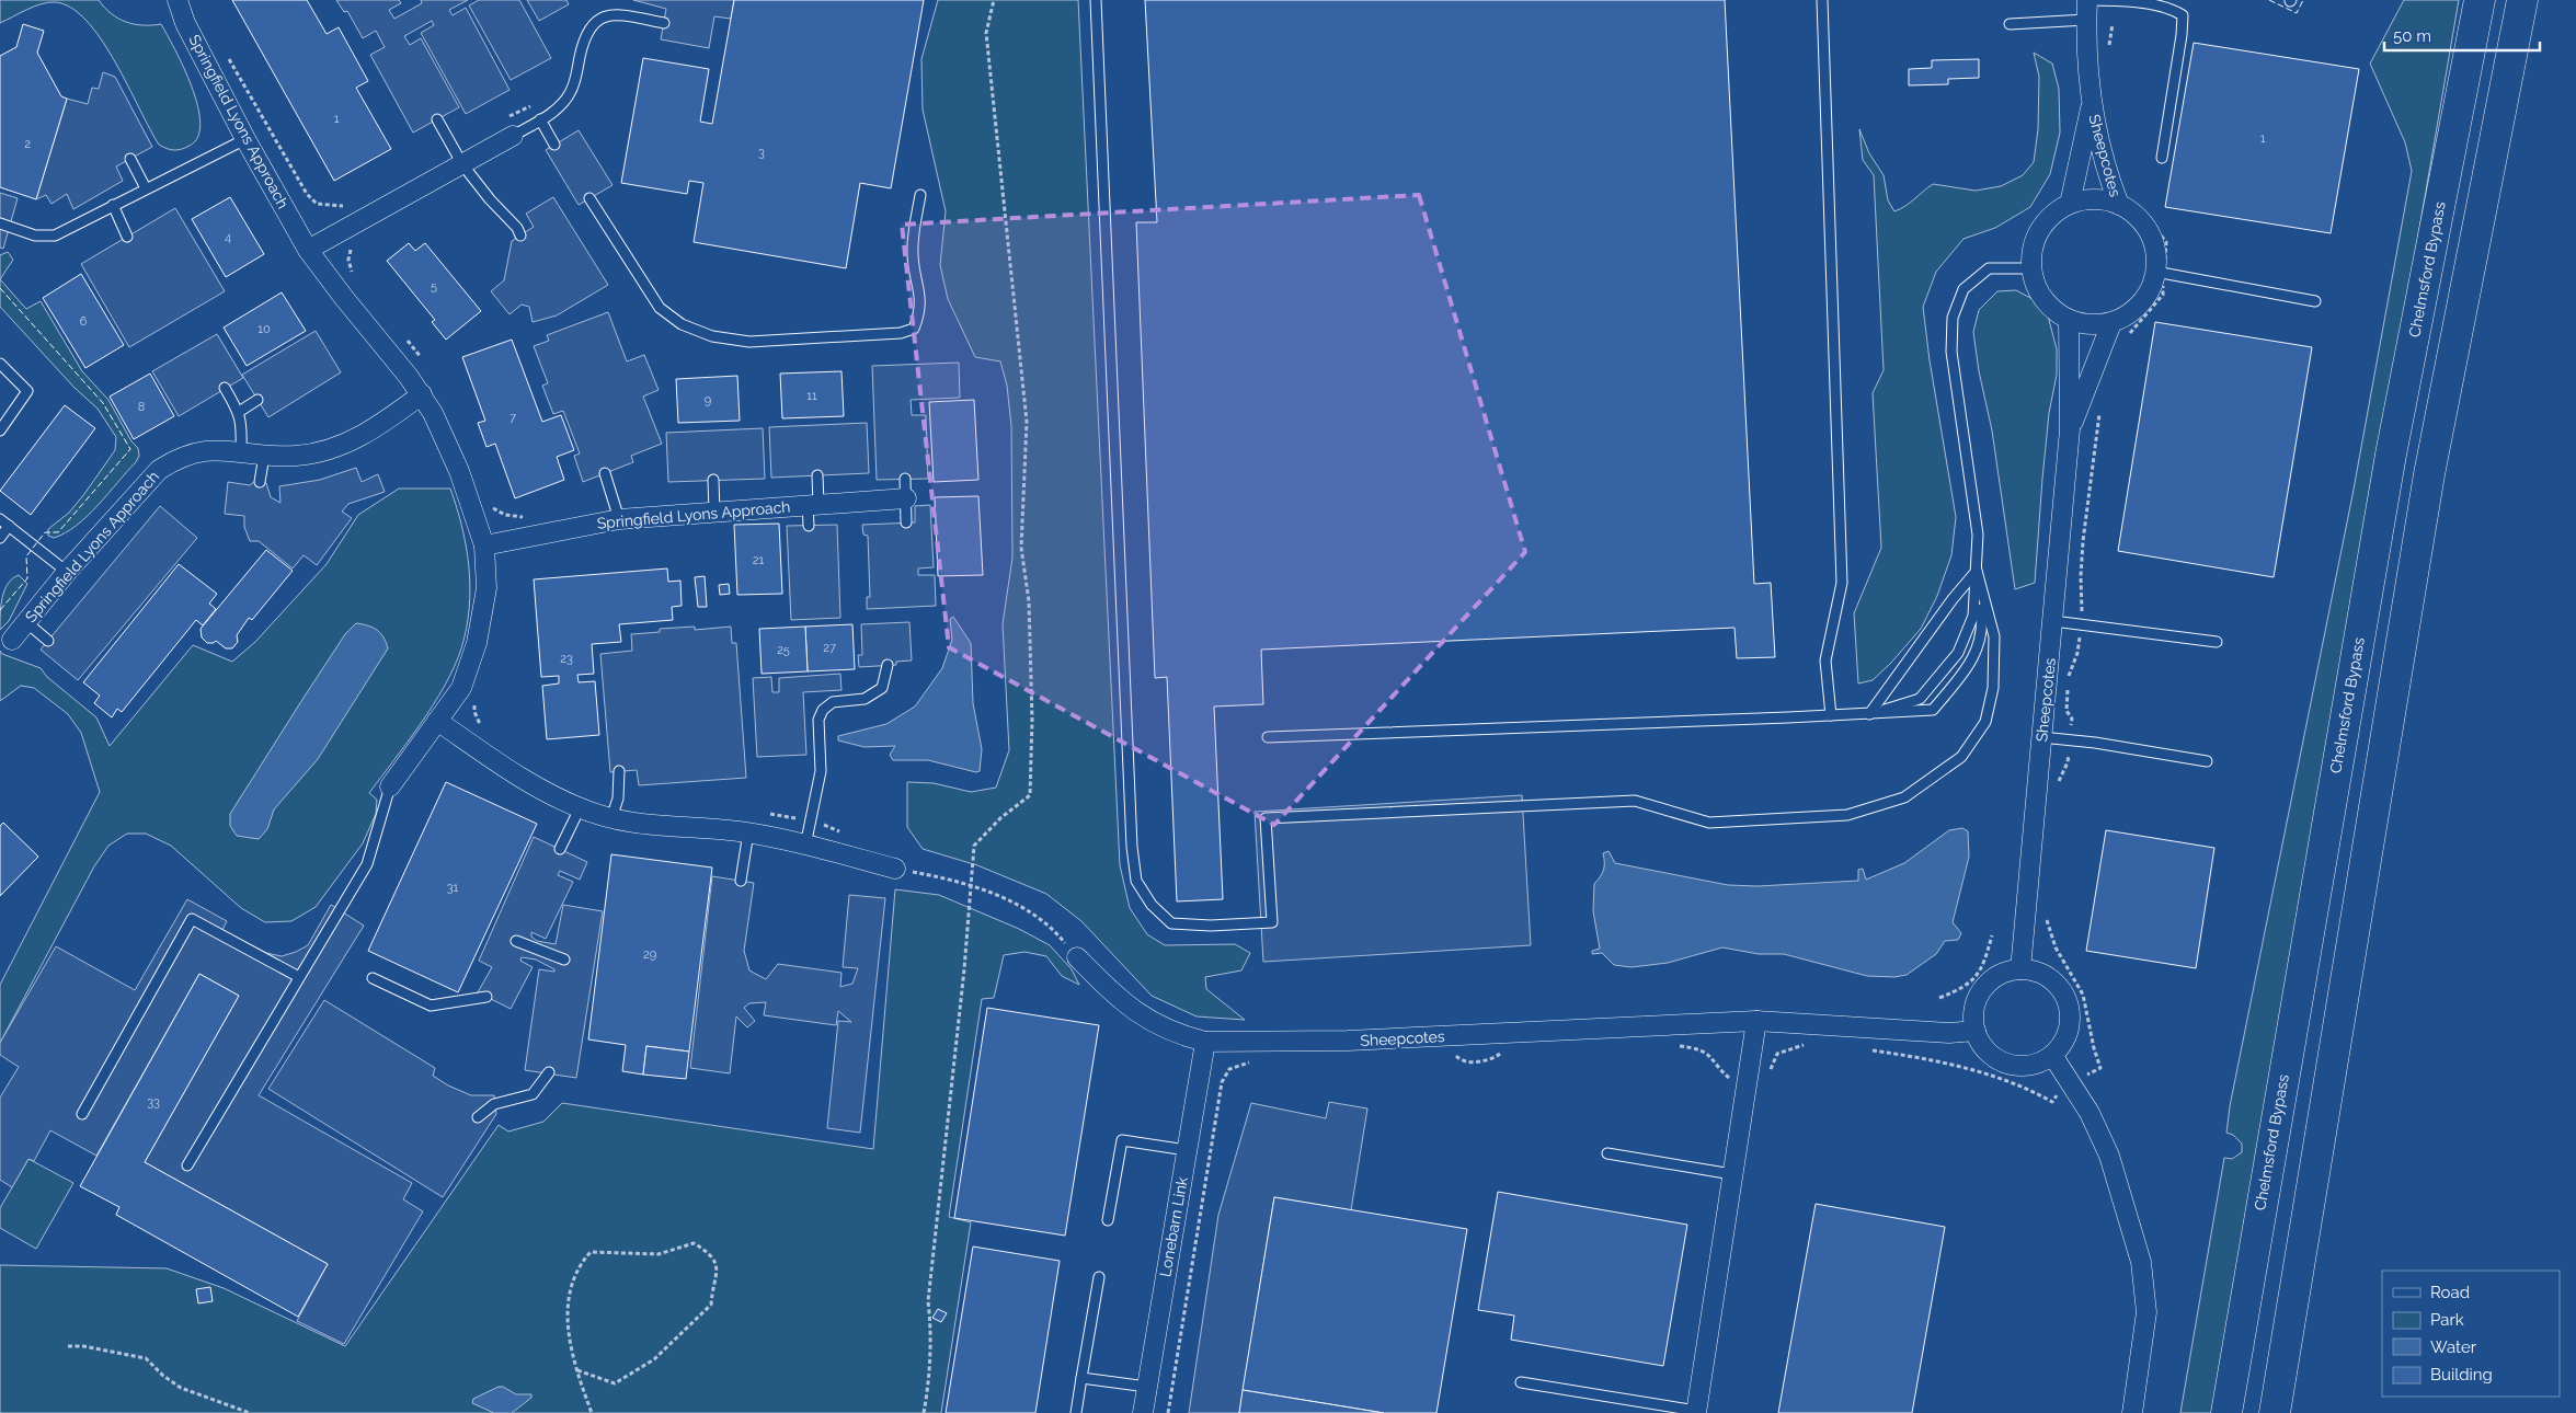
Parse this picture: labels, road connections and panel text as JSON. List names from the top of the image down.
{
  "streets": {
    "highway": ["Chelmsford Bypass"],
    "street": ["Springfield Lyons Approach", "Sheepcotes", "Lonebarn Link"]
  },
  "crossings": [
    ["Sheepcotes", "Lonebarn Link"]
  ],
  "house_numbers": [
    "1",
    "1",
    "2",
    "3",
    "4",
    "5",
    "6",
    "10",
    "11",
    "9",
    "8",
    "7",
    "21",
    "27",
    "25",
    "23",
    "31",
    "29",
    "33"
  ],
  "legend": [
    "Road",
    "Park",
    "Water",
    "Building"
  ],
  "scale_bar": "50 m"
}
